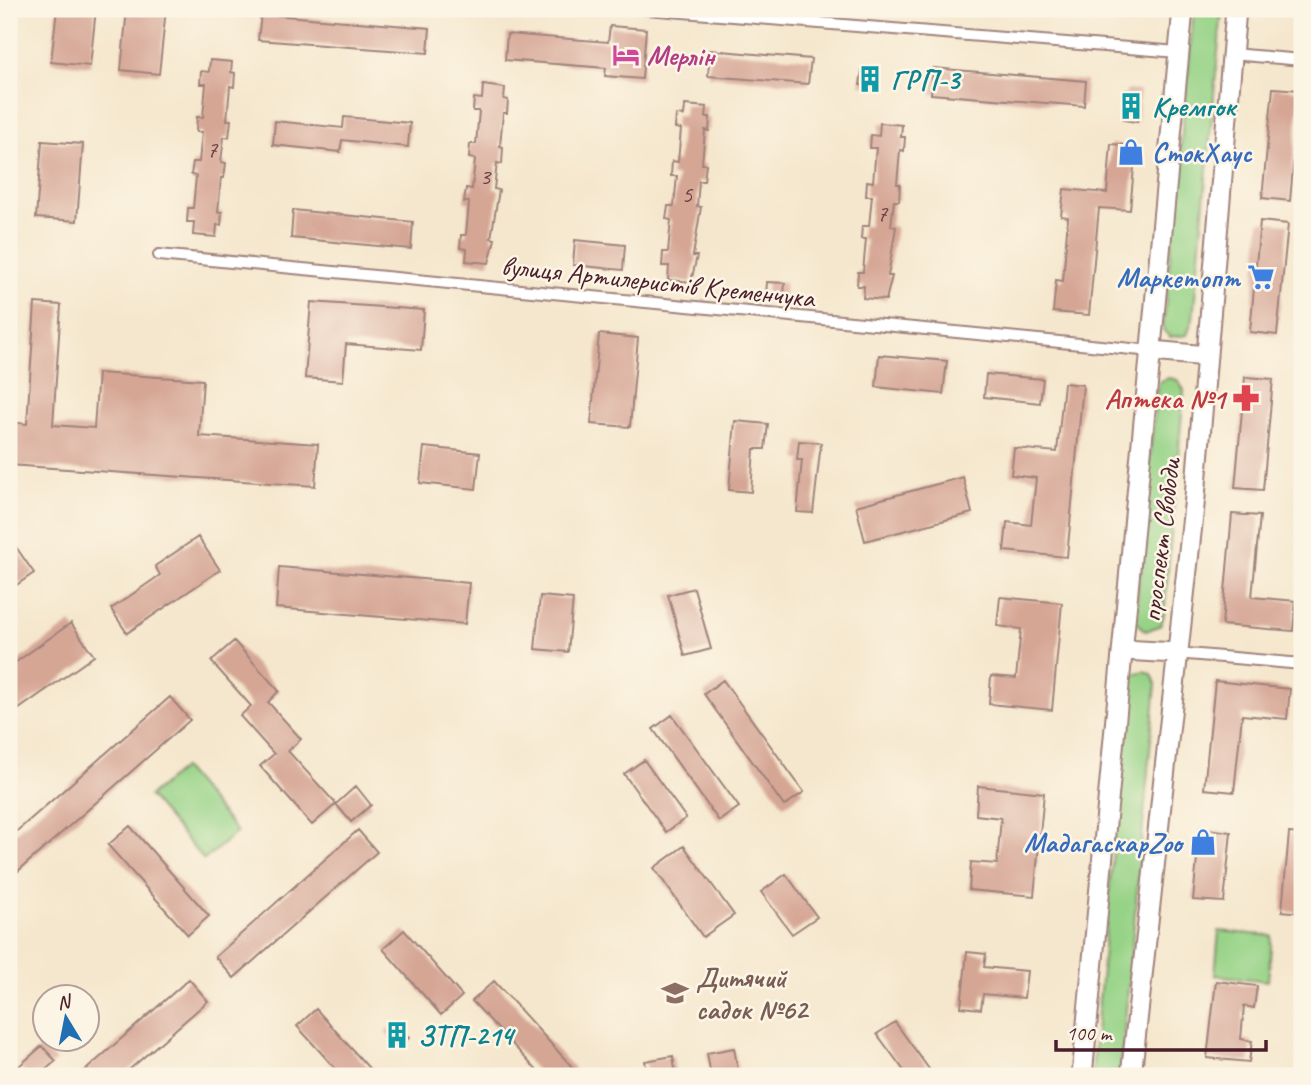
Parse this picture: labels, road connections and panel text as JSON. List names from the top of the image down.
{
  "streets": {
    "highway": ["проспект Свободи"],
    "street": ["вулиця Артилеристів Кременчука"]
  },
  "crossings": [
    ["вулиця Артилеристів Кременчука", "проспект Свободи"]
  ],
  "places": {
    "hotel": ["Мерлін"],
    "building": ["ГРП-3", "Кремгок", "ЗТП-214"],
    "shop": ["СтокХаус", "МадагаскарZoo"],
    "supermarket": ["Маркетопт"],
    "pharmacy": ["Аптека №1"],
    "school or university": ["Дитячий садок №62"]
  },
  "house_numbers": [
    "7",
    "3",
    "5",
    "7"
  ],
  "scale_bar": "100 m",
  "north": "top"
}
